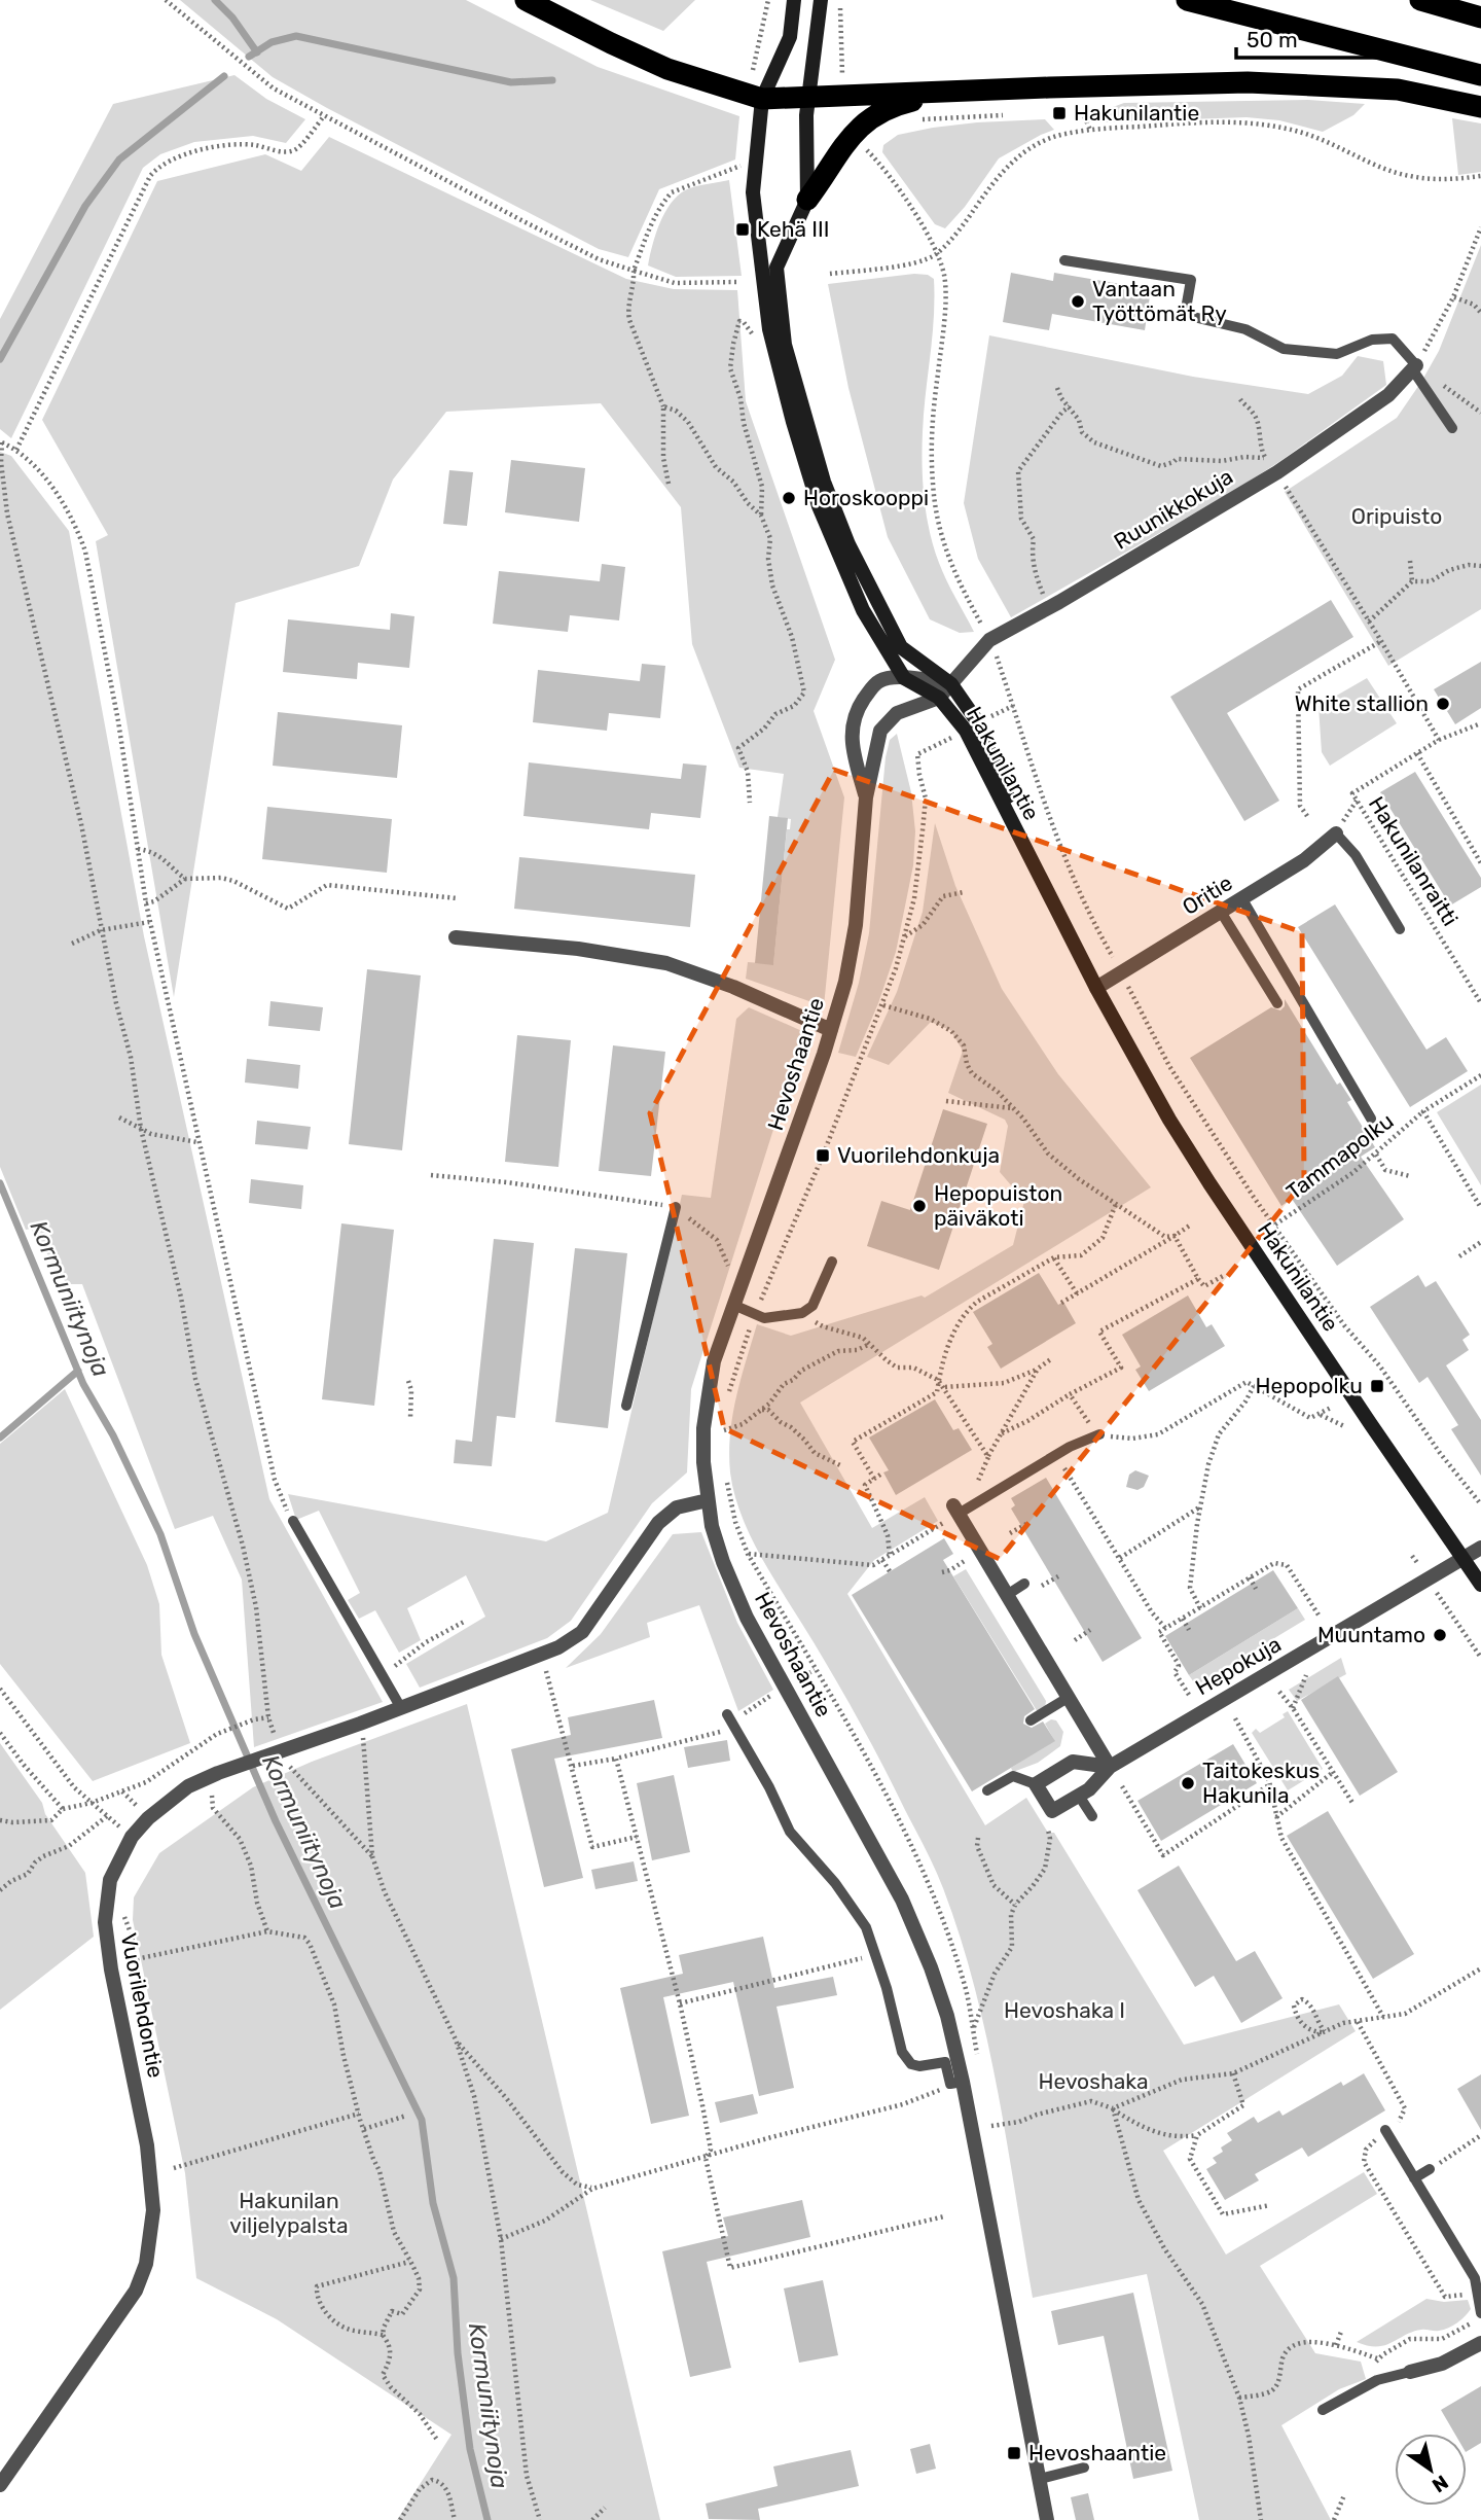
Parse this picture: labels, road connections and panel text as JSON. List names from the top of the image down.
{
  "streets": {
    "main road": ["Hakunilantie"],
    "street": [
      "Ruunikkokuja",
      "Oritie",
      "Hevoshaantie",
      "Hepokuja",
      "Vuorilehdontie"
    ],
    "path": ["Hakunilanraitti", "Tammapolku"]
  },
  "crossings": [
    ["Ruunikkokuja", "Hakunilantie"],
    ["Ruunikkokuja", "Hevoshaantie"],
    ["Hakunilantie", "Oritie"],
    ["Hakunilantie", "Hevoshaantie"],
    ["Hakunilantie", "Hepokuja"],
    ["Hevoshaantie", "Vuorilehdontie"]
  ],
  "water": ["Kormuniitynoja"],
  "parks": [
    "Oripuisto",
    "Hevoshaka I",
    "Hevoshaka",
    "Hakunilan viljelypalsta"
  ],
  "places": {
    "transit": [
      "Hakunilantie",
      "Kehä III",
      "Vuorilehdonkuja",
      "Hepopolku",
      "Hevoshaantie"
    ],
    "other": [
      "Vantaan Työttömät Ry",
      "Horoskooppi",
      "White stallion",
      "Hepopuiston päiväkoti",
      "Muuntamo",
      "Taitokeskus Hakunila"
    ]
  },
  "scale_bar": "50 m",
  "north": "bottom right"
}
